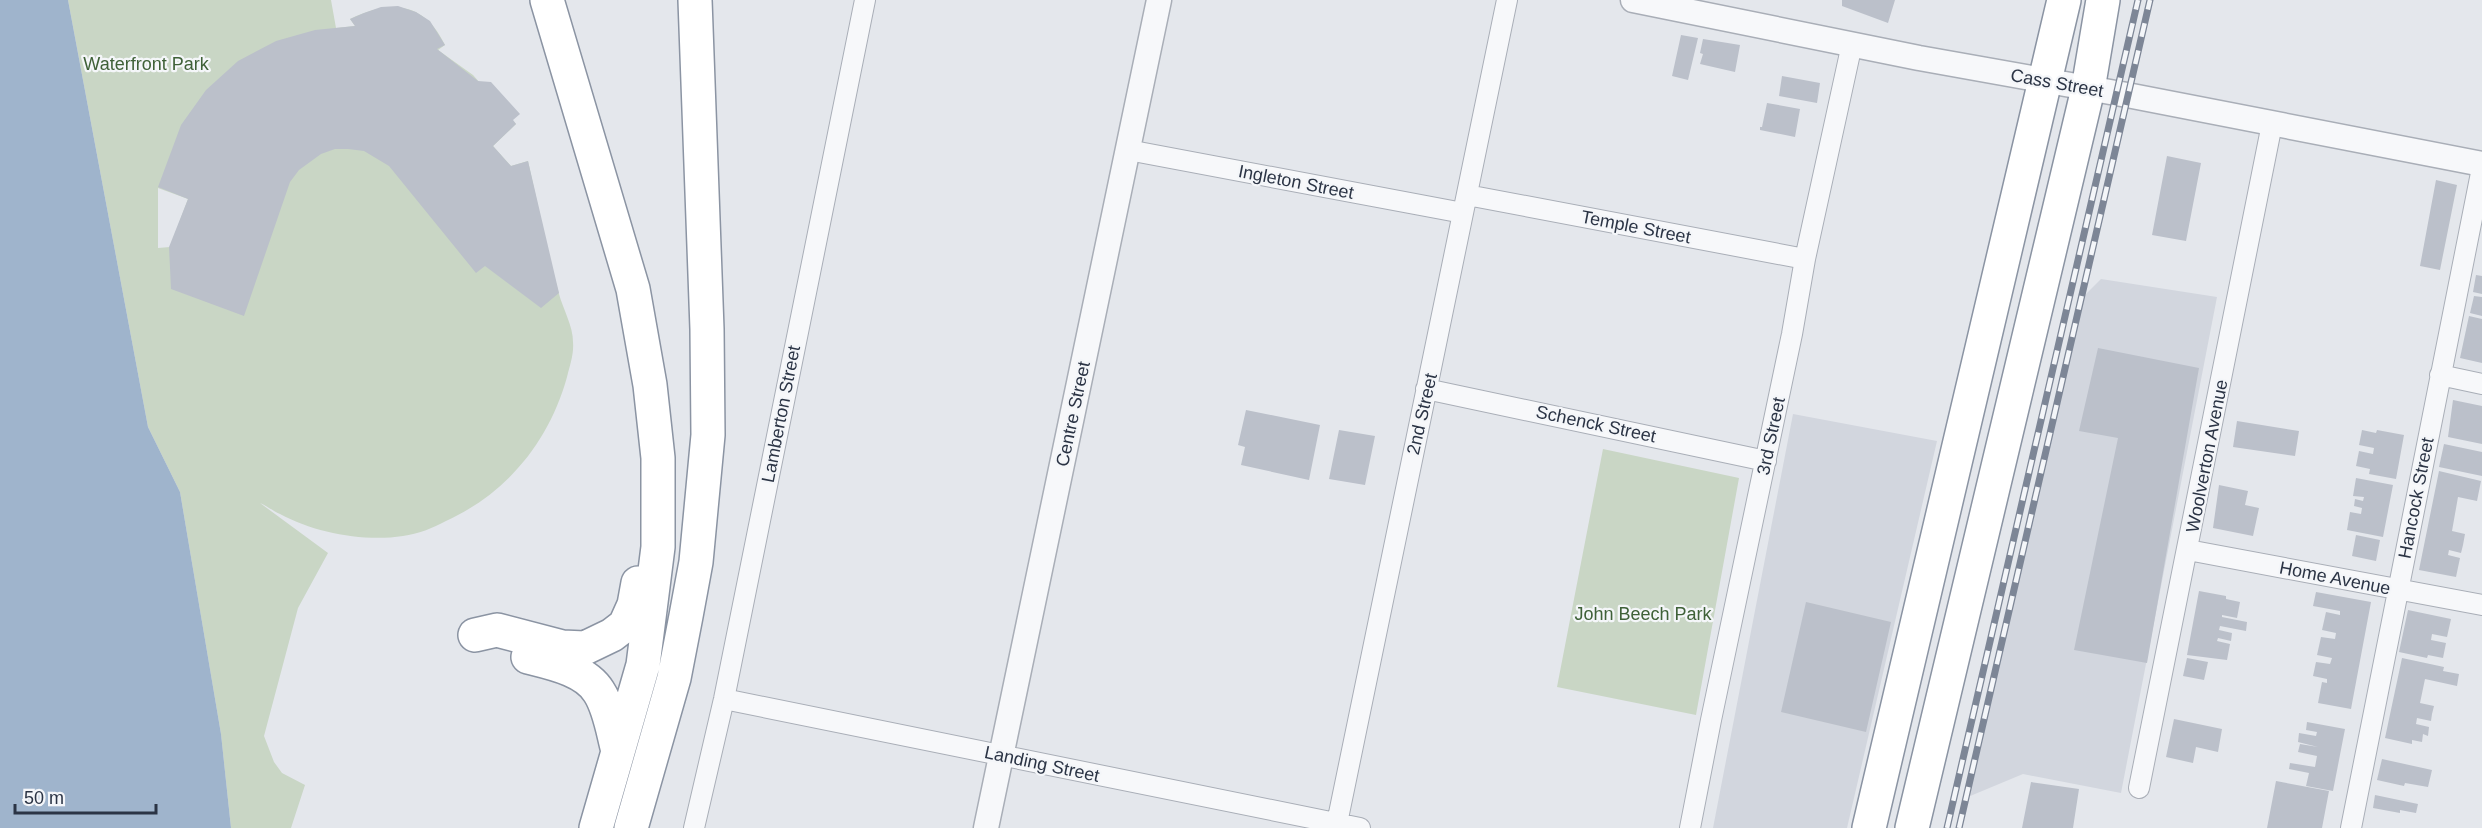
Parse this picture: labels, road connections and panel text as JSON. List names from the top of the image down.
{
  "streets": {
    "street": [
      "Cass Street",
      "Ingleton Street",
      "Temple Street",
      "Lamberton Street",
      "Centre Street",
      "2nd Street",
      "Schenck Street",
      "3rd Street",
      "Woolverton Avenue",
      "Hancock Street",
      "Home Avenue",
      "Landing Street"
    ]
  },
  "crossings": [
    ["Cass Street", "3rd Street"],
    ["Cass Street", "Woolverton Avenue"],
    ["Cass Street", "Hancock Street"],
    ["Ingleton Street", "Temple Street"],
    ["Ingleton Street", "Centre Street"],
    ["Ingleton Street", "2nd Street"],
    ["Temple Street", "2nd Street"],
    ["Temple Street", "3rd Street"],
    ["Lamberton Street", "Landing Street"],
    ["Centre Street", "Landing Street"],
    ["2nd Street", "Schenck Street"],
    ["2nd Street", "Landing Street"],
    ["Schenck Street", "3rd Street"],
    ["Woolverton Avenue", "Home Avenue"],
    ["Hancock Street", "Home Avenue"]
  ],
  "parks": ["Waterfront Park", "John Beech Park"],
  "scale_bar": "50 m"
}
